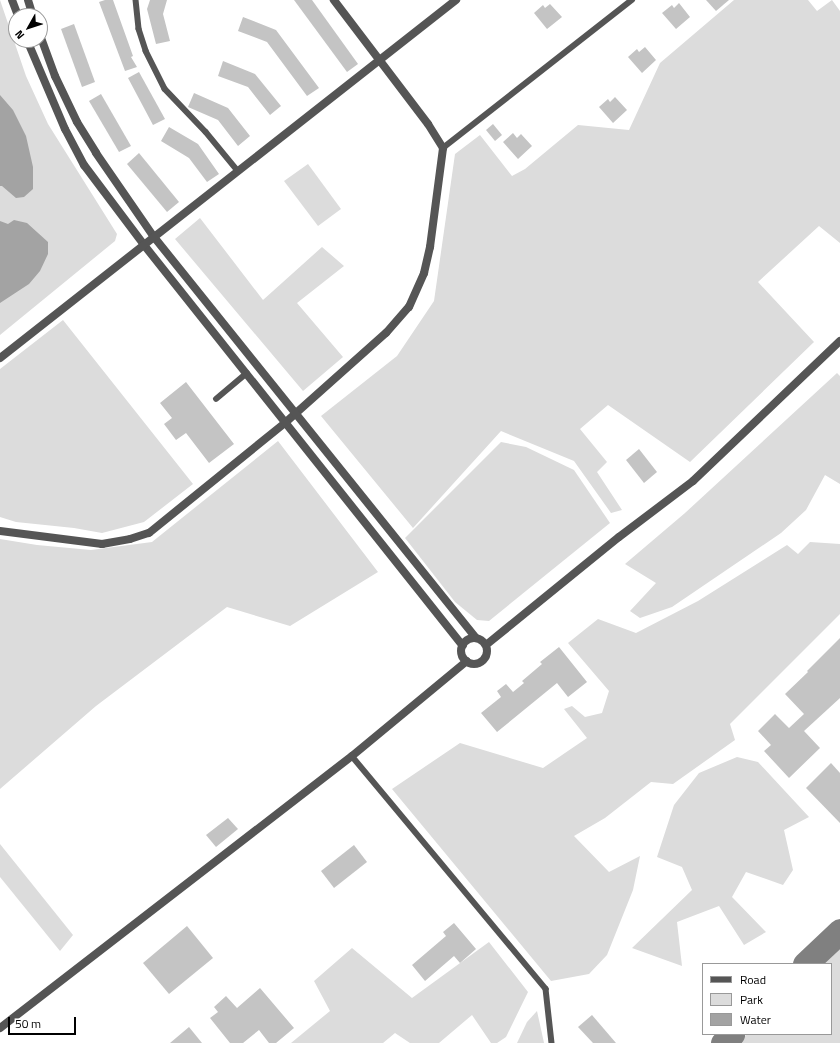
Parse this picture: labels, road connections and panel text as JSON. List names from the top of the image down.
{
  "legend": ["Road", "Park", "Water"],
  "scale_bar": "50 m",
  "north": "bottom left"
}
